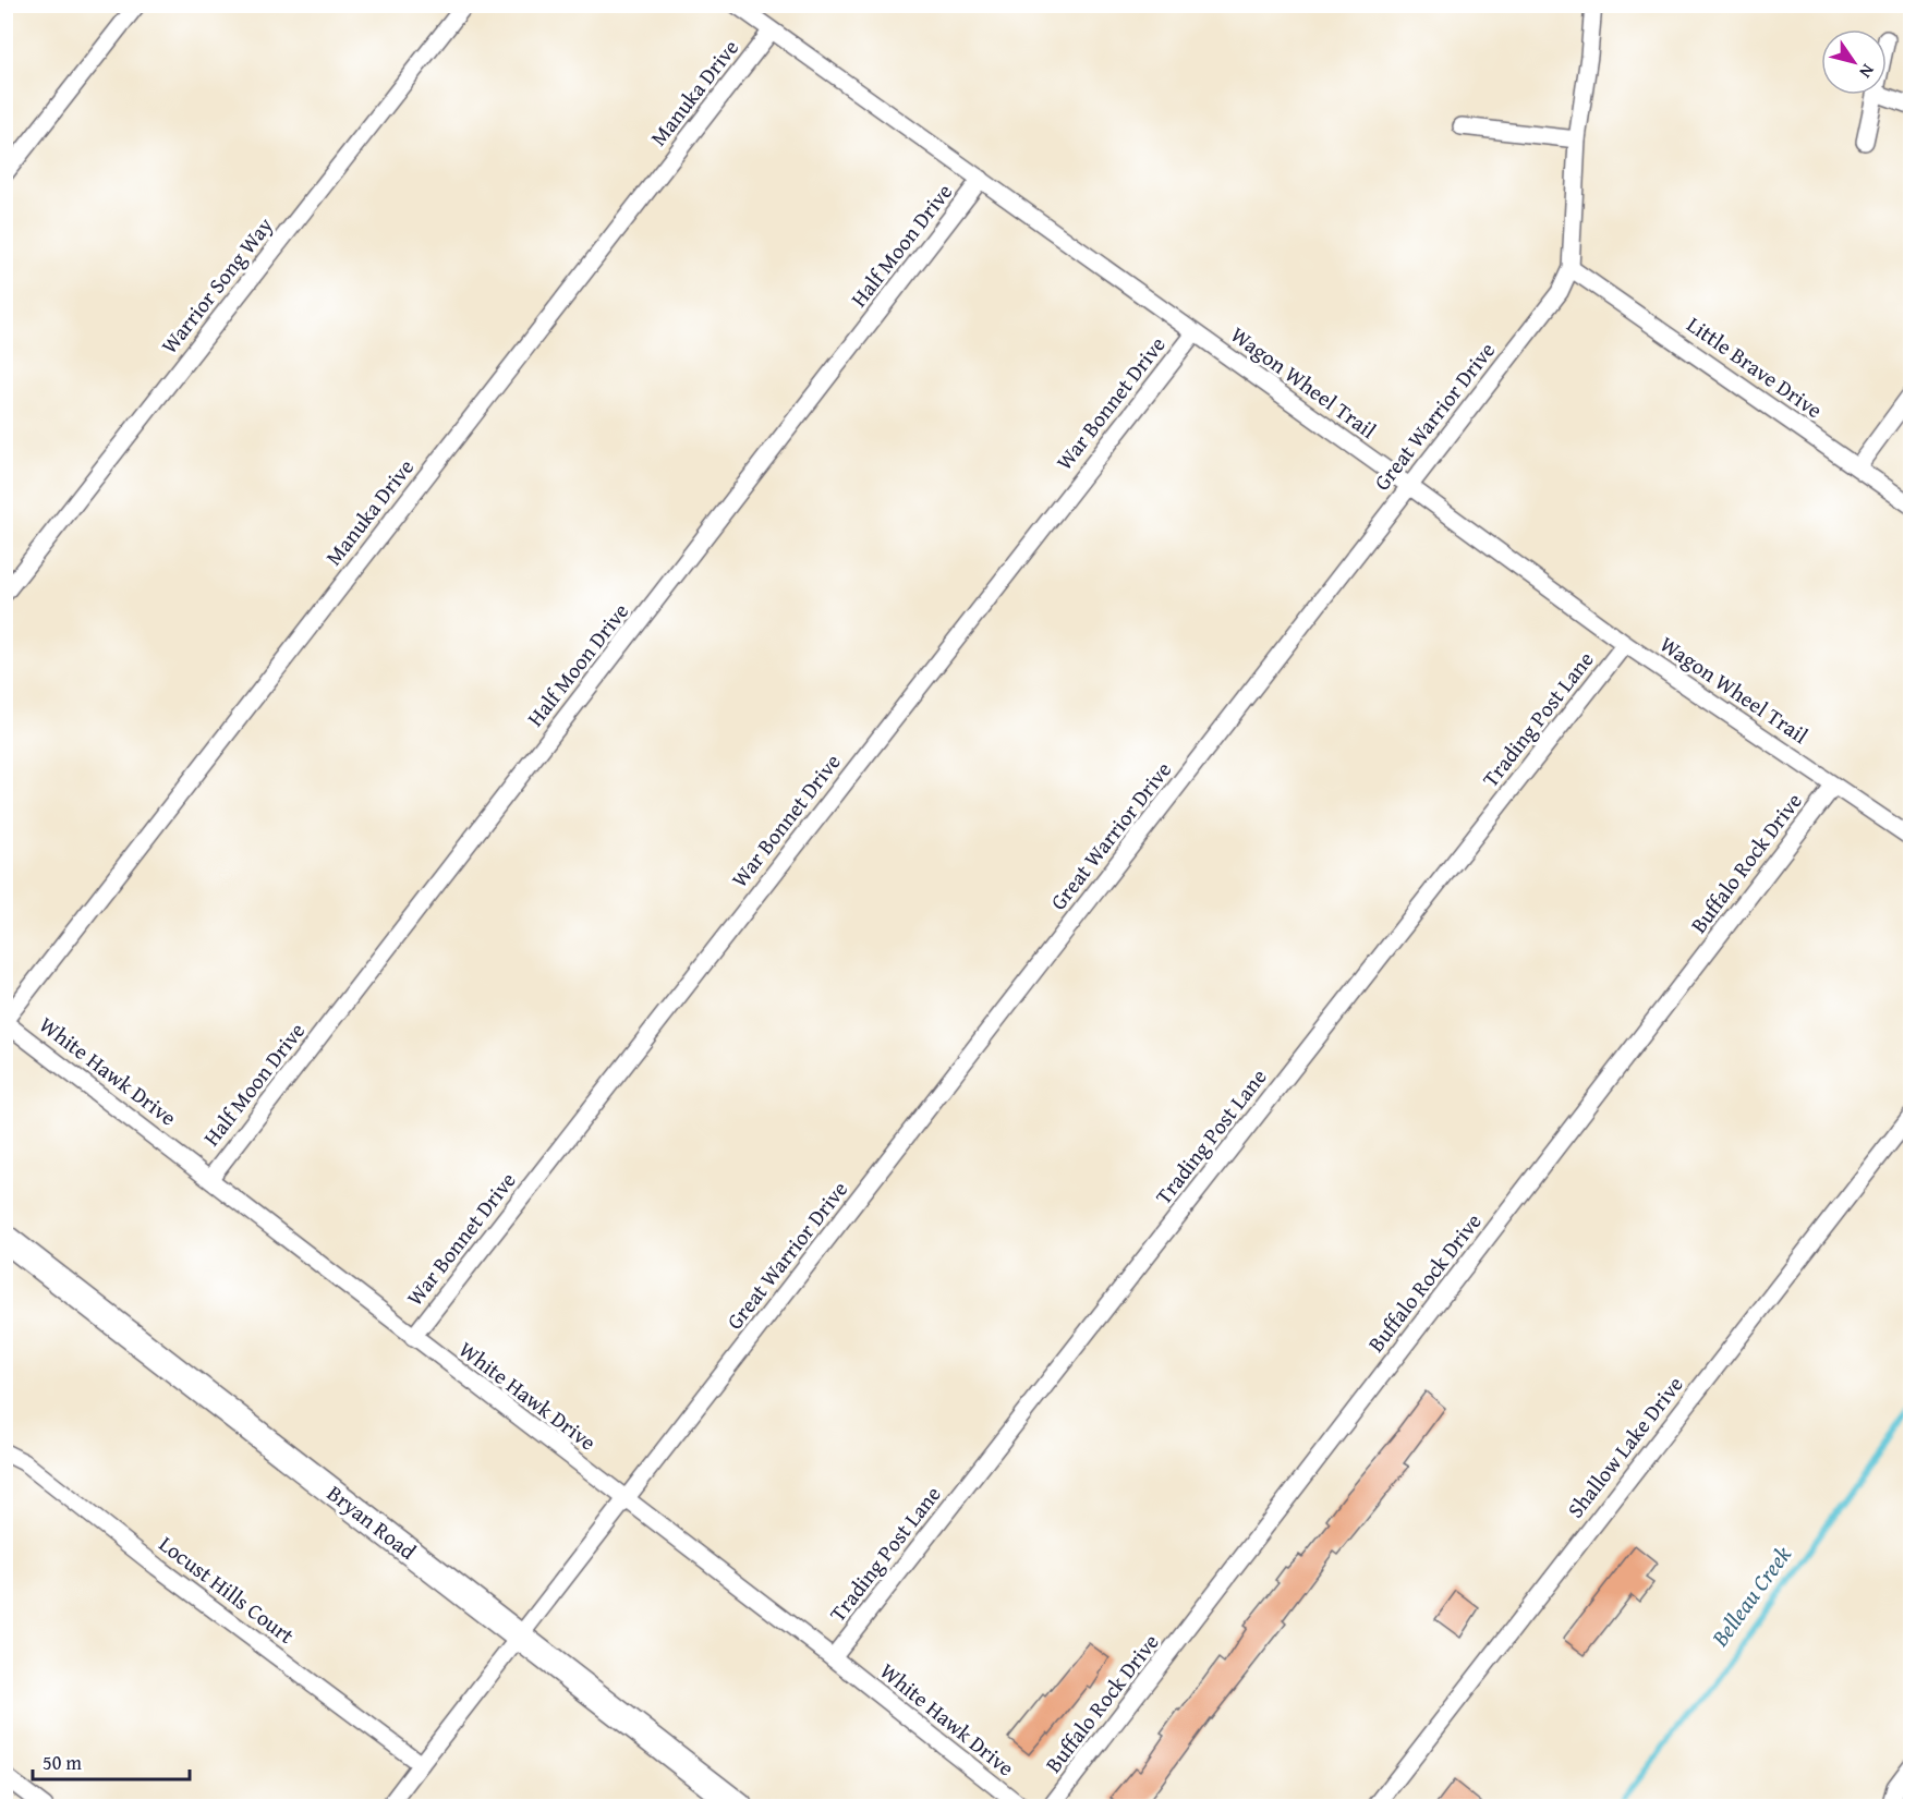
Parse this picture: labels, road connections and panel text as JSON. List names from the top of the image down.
{
  "streets": {
    "main road": ["Bryan Road"],
    "street": [
      "Manuka Drive",
      "Half Moon Drive",
      "Warrior Song Way",
      "Little Brave Drive",
      "Wagon Wheel Trail",
      "War Bonnet Drive",
      "Great Warrior Drive",
      "Trading Post Lane",
      "Buffalo Rock Drive",
      "White Hawk Drive",
      "Shallow Lake Drive",
      "Locust Hills Court"
    ]
  },
  "crossings": [
    ["Manuka Drive", "Wagon Wheel Trail"],
    ["Manuka Drive", "White Hawk Drive"],
    ["Half Moon Drive", "Wagon Wheel Trail"],
    ["Half Moon Drive", "White Hawk Drive"],
    ["Little Brave Drive", "Great Warrior Drive"],
    ["Wagon Wheel Trail", "War Bonnet Drive"],
    ["Wagon Wheel Trail", "Great Warrior Drive"],
    ["Wagon Wheel Trail", "Trading Post Lane"],
    ["Wagon Wheel Trail", "Buffalo Rock Drive"],
    ["War Bonnet Drive", "White Hawk Drive"],
    ["Great Warrior Drive", "White Hawk Drive"],
    ["Great Warrior Drive", "Bryan Road"],
    ["Great Warrior Drive", "Locust Hills Court"],
    ["Trading Post Lane", "White Hawk Drive"]
  ],
  "water": ["Belleau Creek"],
  "scale_bar": "50 m",
  "north": "bottom right"
}
